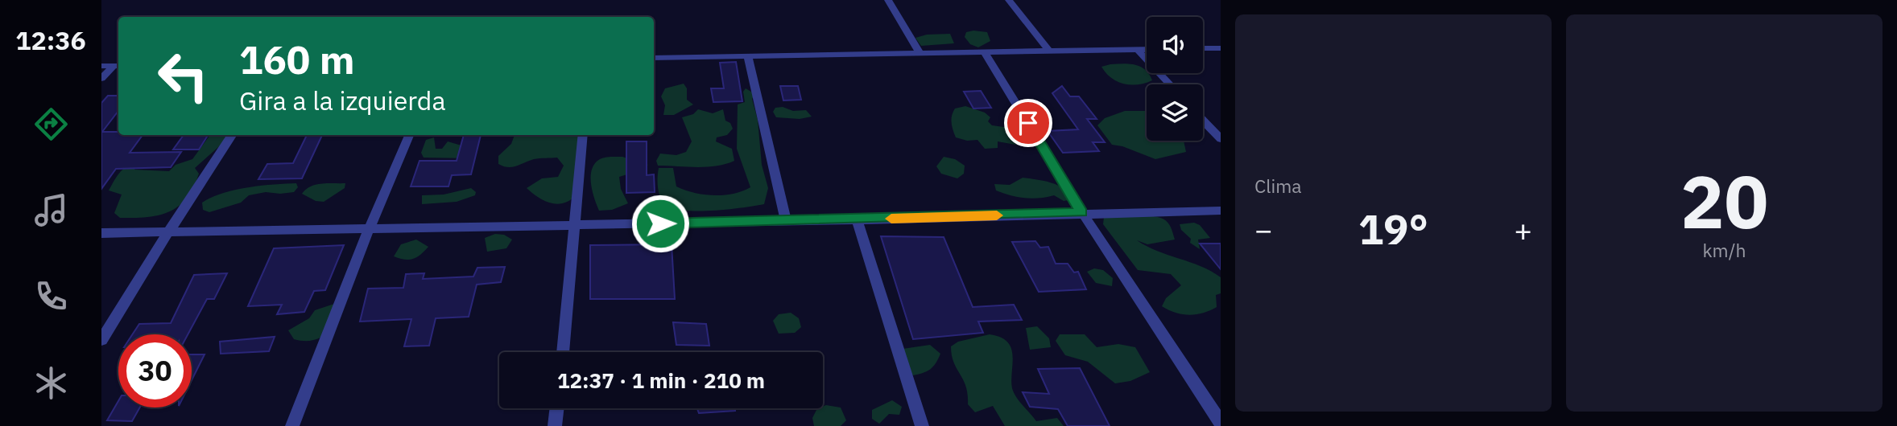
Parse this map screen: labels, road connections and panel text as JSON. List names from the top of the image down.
{
  "page": {
    "tabs": "12:36",
    "tile": [
      "Clima",
      ["20", "km/h"]
    ],
    "turn": ["160 m", "Gira a la izquierda"],
    "heat": ["−", "19°", "+"],
    "limit": "30",
    "trip": "12:37 · 1 min · 210 m"
  }
}
